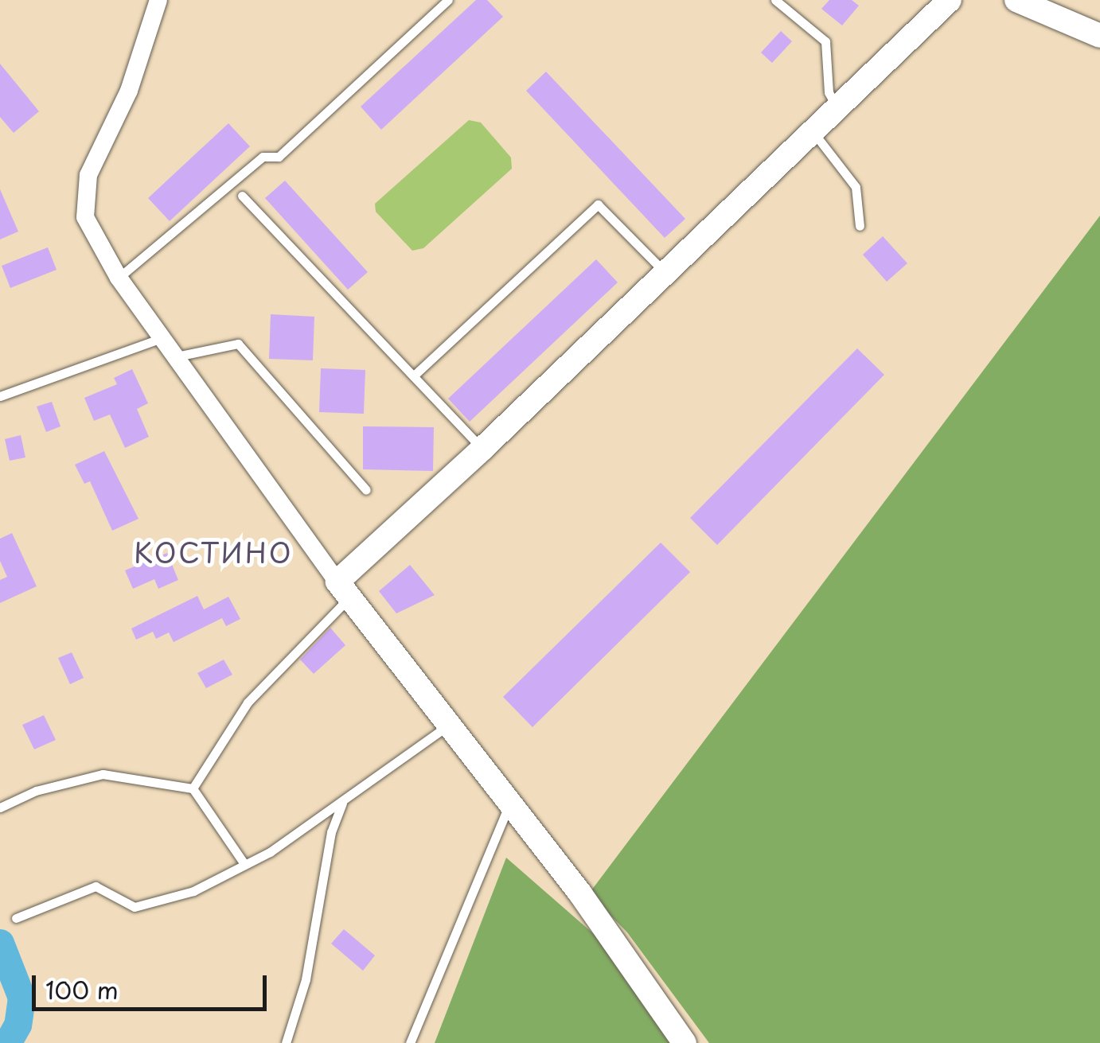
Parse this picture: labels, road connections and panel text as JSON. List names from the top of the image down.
{
  "districts": ["КОСТИНО"],
  "scale_bar": "100 m"
}
